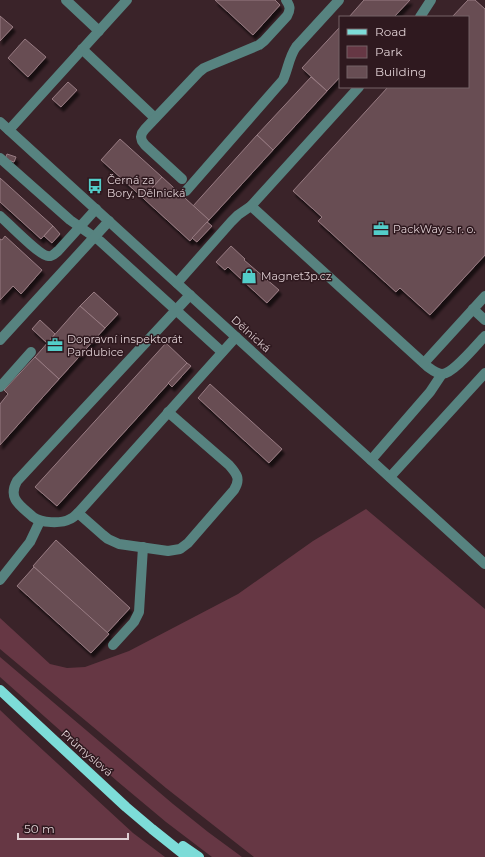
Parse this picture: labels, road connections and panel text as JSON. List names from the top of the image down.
{
  "streets": {
    "main road": ["Průmyslová"],
    "street": ["Dělnická"]
  },
  "places": {
    "bus stop": ["Černá za Bory, Dělnická"],
    "office": ["PackWay s. r. o.", "Dopravní inspektorát Pardubice"],
    "shop": ["Magnet3p.cz"]
  },
  "legend": ["Road", "Park", "Building"],
  "scale_bar": "50 m"
}
